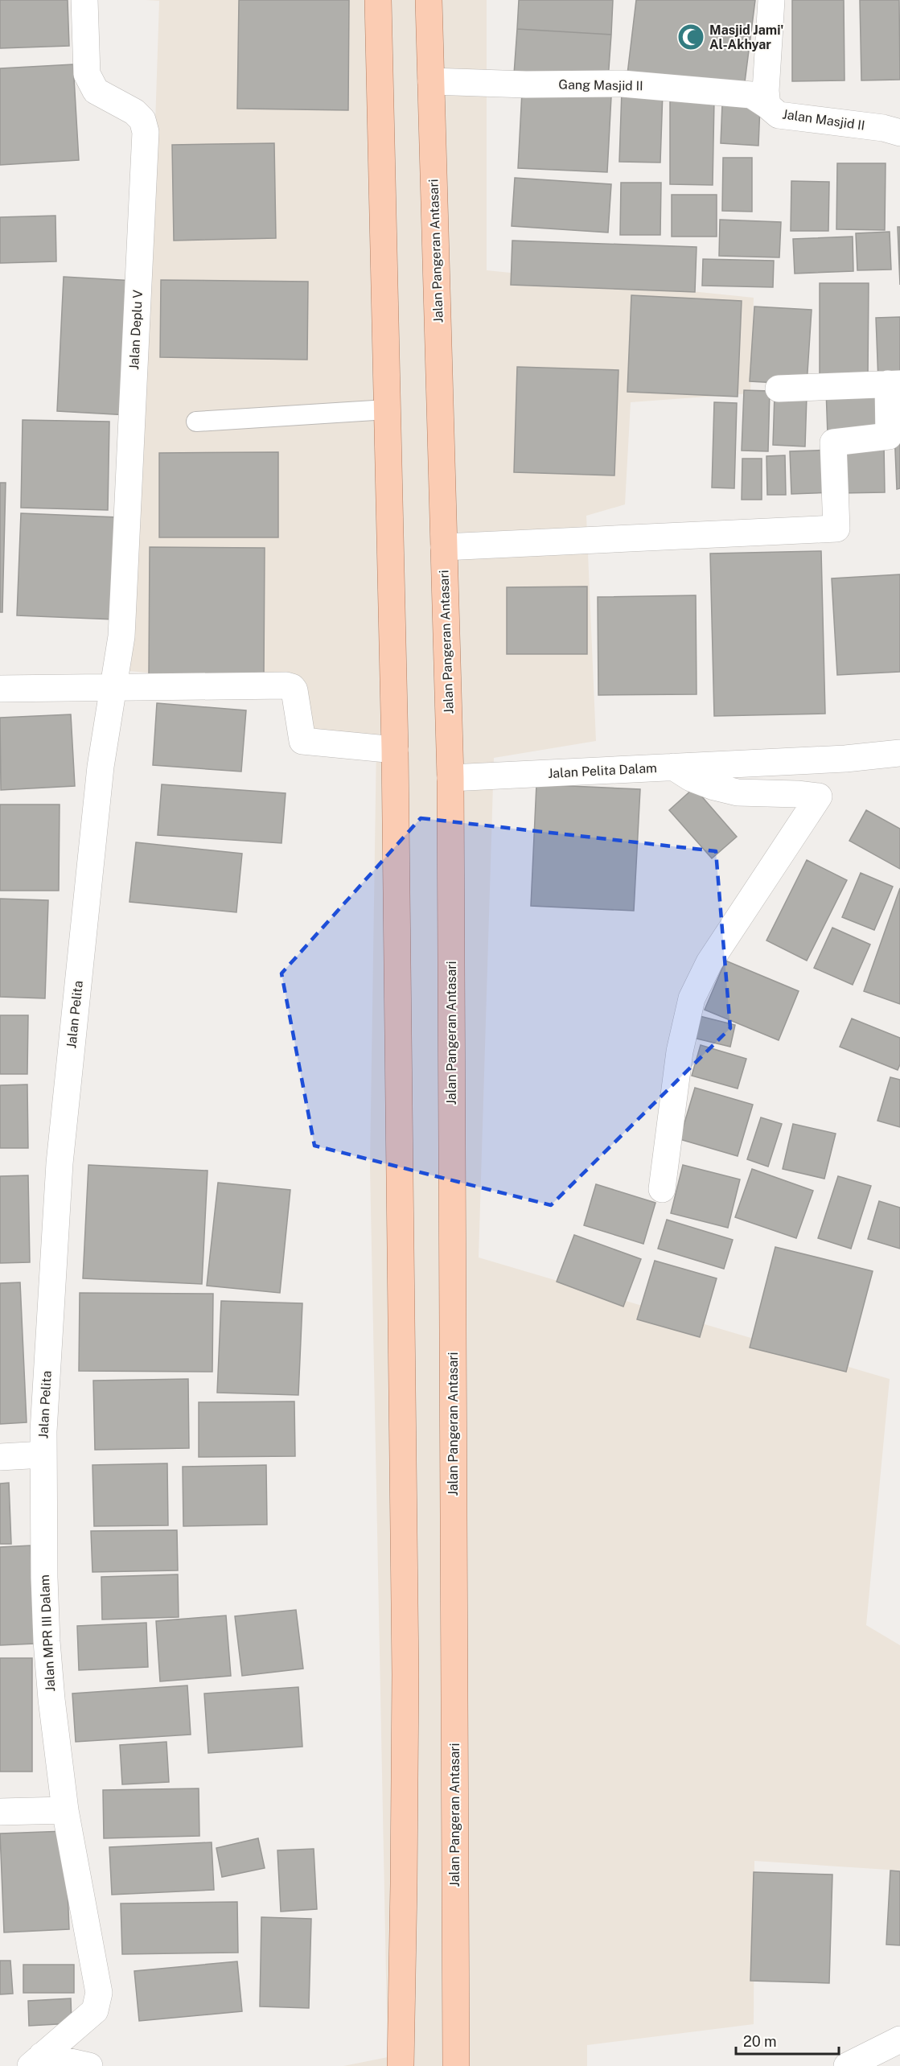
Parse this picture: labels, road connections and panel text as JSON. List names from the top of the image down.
{
  "streets": {
    "main road": ["Jalan Pangeran Antasari"],
    "street": [
      "Gang Masjid II",
      "Jalan Masjid II",
      "Jalan Deplu V",
      "Jalan Pelita Dalam",
      "Jalan Pelita",
      "Jalan MPR III Dalam"
    ]
  },
  "crossings": [
    ["Gang Masjid II", "Jalan Masjid II"],
    ["Gang Masjid II", "Jalan Pangeran Antasari"],
    ["Jalan Pangeran Antasari", "Jalan Pelita Dalam"],
    ["Jalan Deplu V", "Jalan Pelita"],
    ["Jalan Pelita", "Jalan MPR III Dalam"]
  ],
  "places": {
    "mosque": ["Masjid Jami' Al-Akhyar"]
  },
  "scale_bar": "20 m"
}
